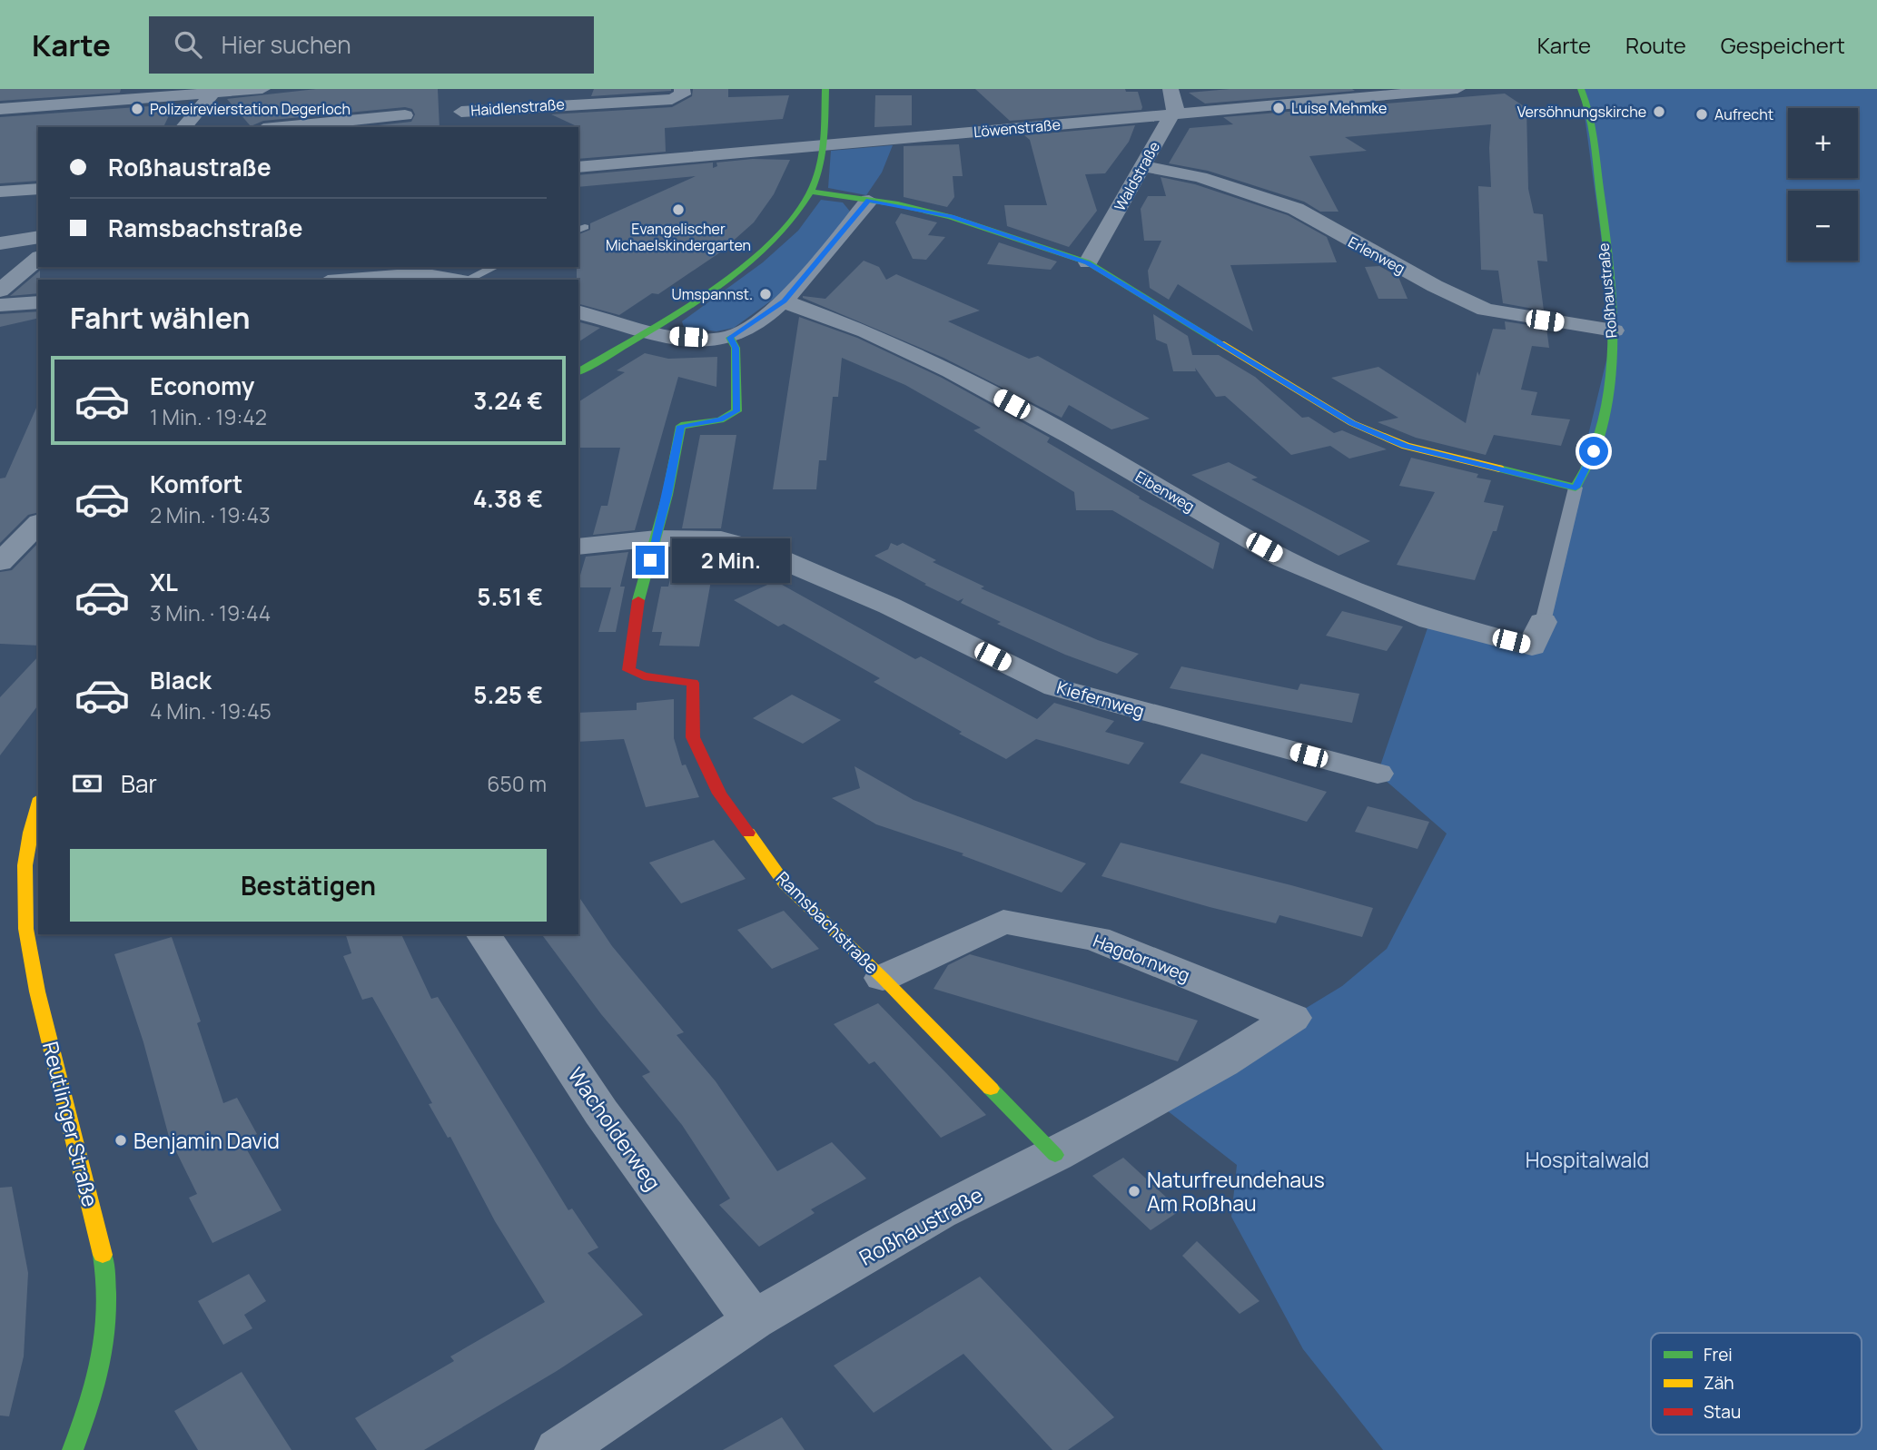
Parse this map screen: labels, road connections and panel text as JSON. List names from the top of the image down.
{
  "streets": {
    "street": [
      "Haidlenstraße",
      "Löwenstraße",
      "Waldstraße",
      "Erlenweg",
      "Roßhaustraße",
      "Eibenweg",
      "Kiefernweg",
      "Ramsbachstraße",
      "Hagdornweg",
      "Reutlinger Straße",
      "Wacholderweg"
    ]
  },
  "crossings": [
    ["Löwenstraße", "Waldstraße"],
    ["Waldstraße", "Erlenweg"],
    ["Erlenweg", "Roßhaustraße"],
    ["Roßhaustraße", "Ramsbachstraße"],
    ["Roßhaustraße", "Hagdornweg"],
    ["Roßhaustraße", "Wacholderweg"],
    ["Kiefernweg", "Ramsbachstraße"],
    ["Ramsbachstraße", "Hagdornweg"]
  ],
  "parks": ["Hospitalwald"],
  "places": [
    "Luise Mehmke",
    "Polizeirevierstation Degerloch",
    "Versöhnungskirche",
    "Aufrecht",
    "Evangelischer Michaelskindergarten",
    "Umspannst.",
    "Benjamin David",
    "Naturfreundehaus Am Roßhau"
  ],
  "legend": ["Frei", "Zäh", "Stau"],
  "page": {
    "header": "Karte",
    "search": "Hier suchen",
    "nav": ["Karte", "Route", "Gespeichert"],
    "map_buttons": ["+", "−"],
    "banner": ["Roßhaustraße", "Ramsbachstraße"],
    "heading": "Fahrt wählen",
    "list": [
      {
        "name": "Economy",
        "note": "1 Min. · 19:42",
        "value": "3.24 €"
      },
      {
        "name": "Komfort",
        "note": "2 Min. · 19:43",
        "value": "4.38 €"
      },
      {
        "name": "XL",
        "note": "3 Min. · 19:44",
        "value": "5.51 €"
      },
      {
        "name": "Black",
        "note": "4 Min. · 19:45",
        "value": "5.25 €"
      }
    ],
    "bubble": "2 Min.",
    "pay": ["Bar", "650 m"],
    "buttons": "Bestätigen"
  }
}
